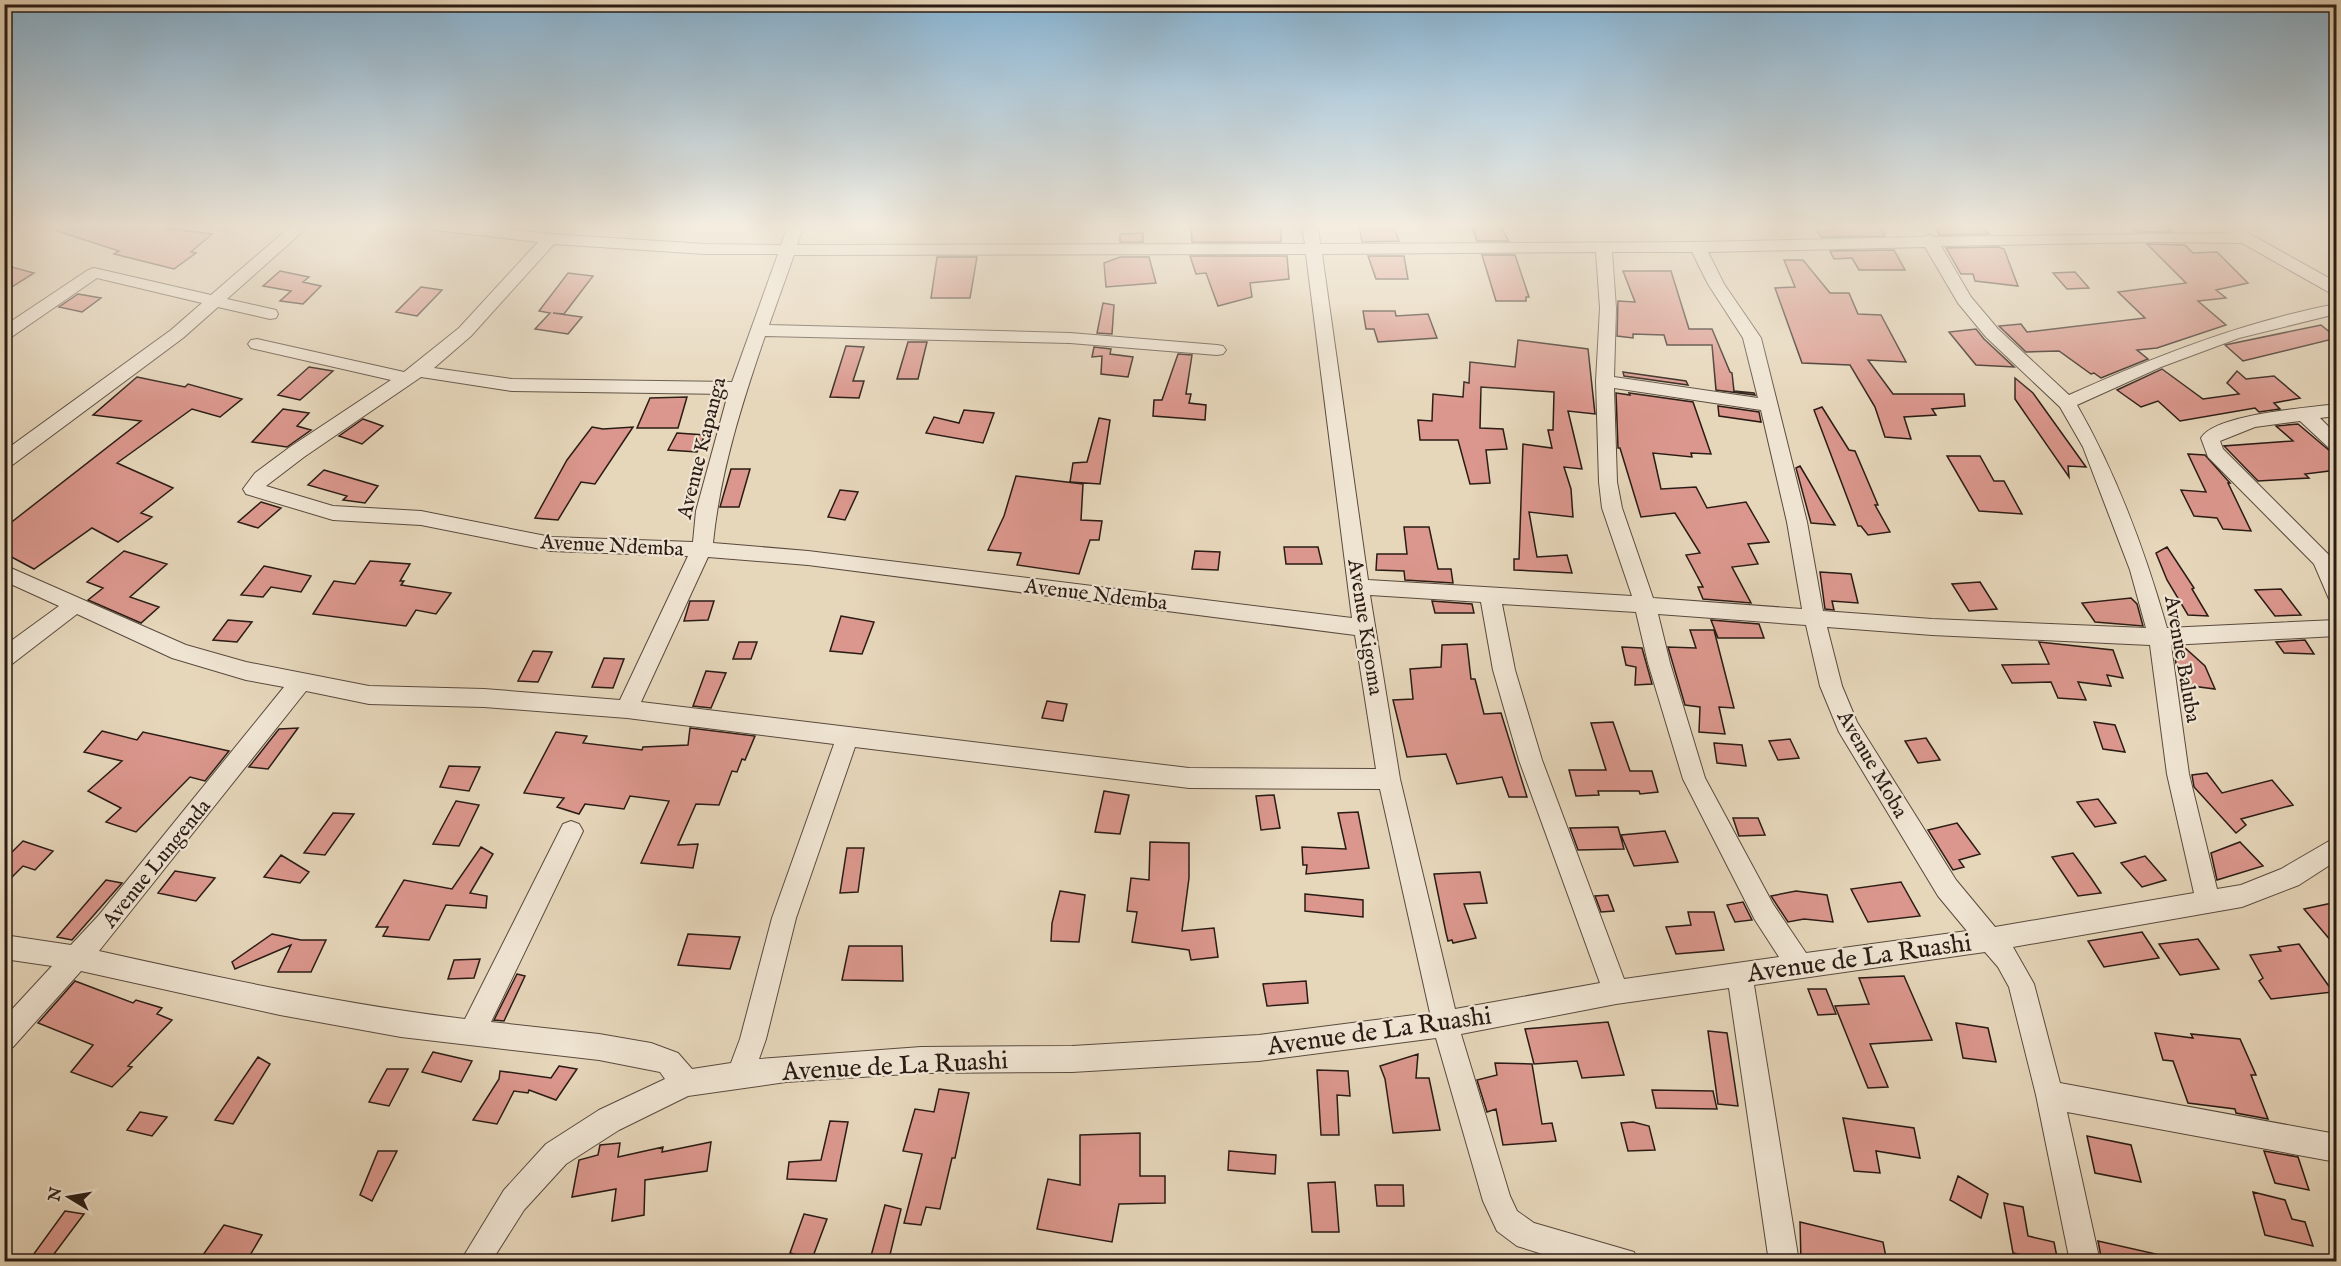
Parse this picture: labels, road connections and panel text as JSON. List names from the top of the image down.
{
  "streets": {
    "street": [
      "Avenue Kapanga",
      "Avenue Ndemba",
      "Avenue Kigoma",
      "Avenue Baluba",
      "Avenue Moba",
      "Avenue Lungenda",
      "Avenue de La Ruashi"
    ]
  },
  "crossings": [
    ["Avenue Kapanga", "Avenue Ndemba"],
    ["Avenue Ndemba", "Avenue Kigoma"],
    ["Avenue Kigoma", "Avenue de La Ruashi"],
    ["Avenue Baluba", "Avenue de La Ruashi"],
    ["Avenue Moba", "Avenue de La Ruashi"]
  ],
  "north": "left"
}
